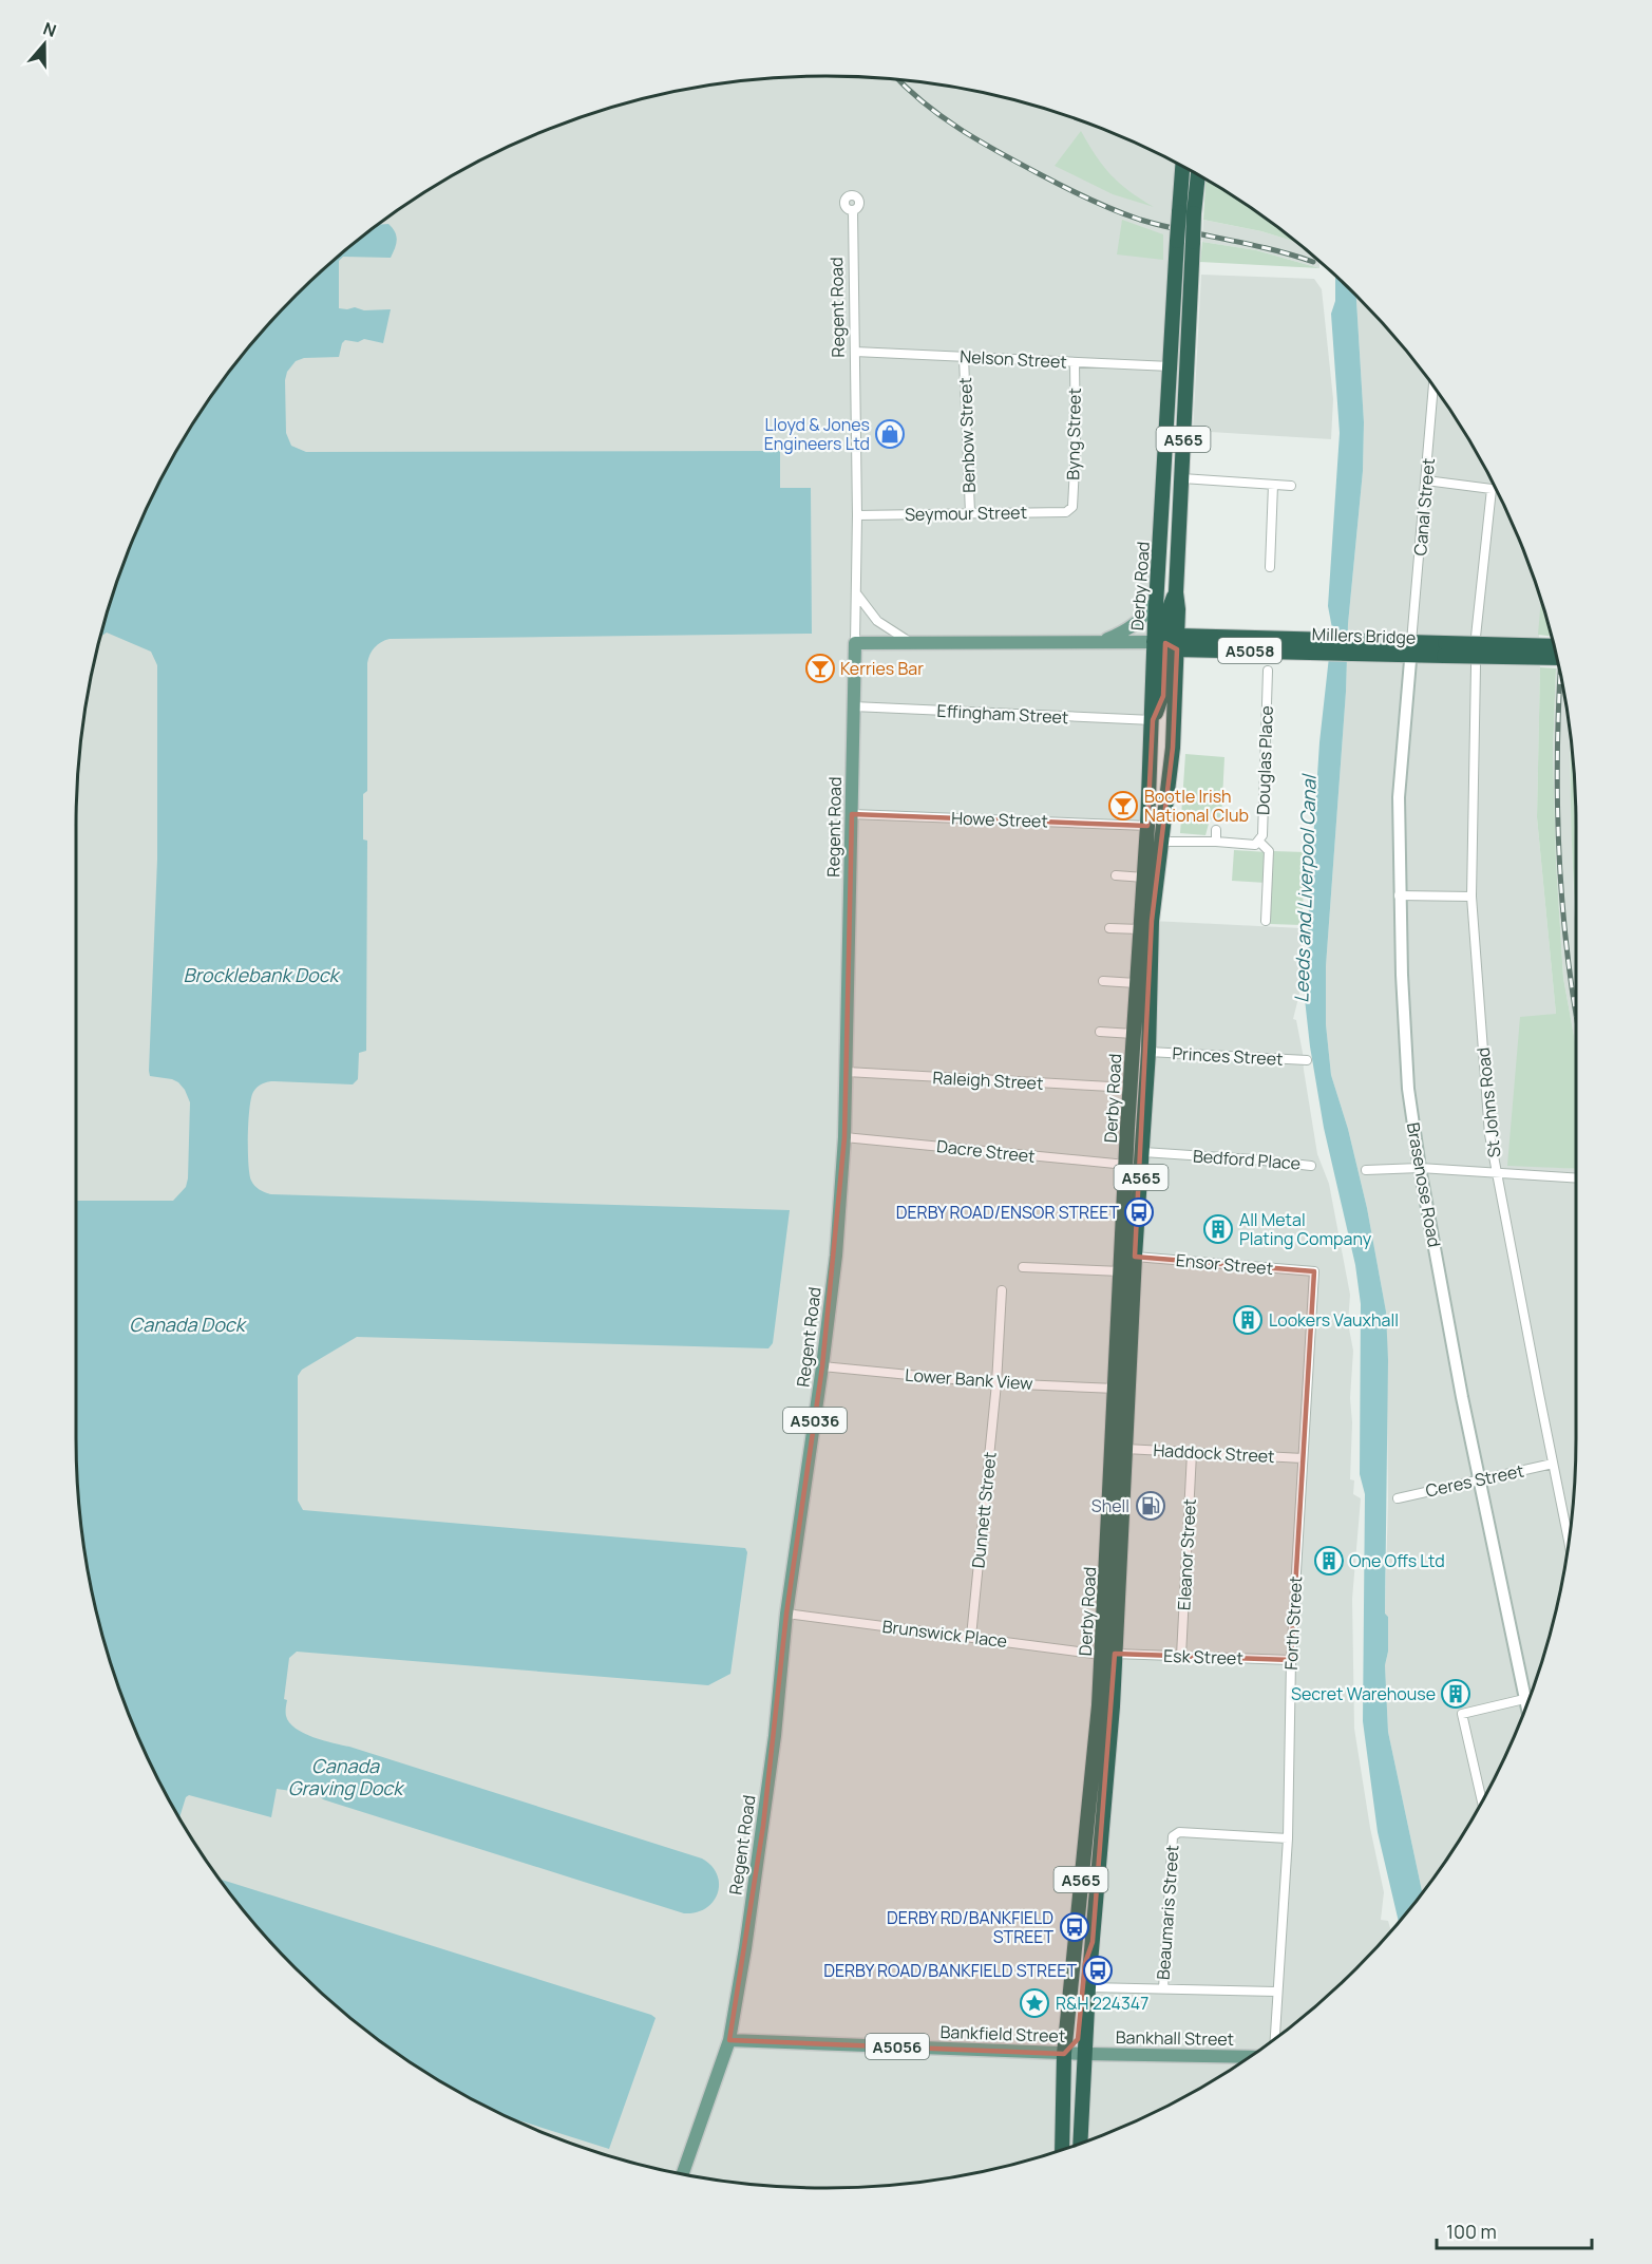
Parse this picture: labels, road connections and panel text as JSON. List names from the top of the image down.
{
  "streets": {
    "highway": [
      "A565",
      "Derby Road",
      "Millers Bridge",
      "A5058"
    ],
    "main road": [
      "Regent Road",
      "Brasenose Road",
      "A5036",
      "Bankfield Street",
      "Bankhall Street",
      "A5056"
    ],
    "street": [
      "Nelson Street",
      "Byng Street",
      "Benbow Street",
      "Canal Street",
      "Seymour Street",
      "Effingham Street",
      "Douglas Place",
      "Howe Street",
      "Princes Street",
      "Raleigh Street",
      "St Johns Road",
      "Dacre Street",
      "Bedford Place",
      "Ensor Street",
      "Lower Bank View",
      "Haddock Street",
      "Ceres Street",
      "Dunnett Street",
      "Eleanor Street",
      "Forth Street",
      "Brunswick Place",
      "Esk Street",
      "Beaumaris Street"
    ]
  },
  "crossings": [
    ["Regent Road", "Nelson Street"],
    ["Regent Road", "Seymour Street"],
    ["Regent Road", "Millers Bridge"],
    ["Regent Road", "Effingham Street"],
    ["Regent Road", "Howe Street"],
    ["Regent Road", "Raleigh Street"],
    ["Regent Road", "Dacre Street"],
    ["Regent Road", "Lower Bank View"],
    ["Regent Road", "Brunswick Place"],
    ["Regent Road", "Bankfield Street"],
    ["Nelson Street", "Byng Street"],
    ["Nelson Street", "Benbow Street"],
    ["Nelson Street", "Derby Road"],
    ["Byng Street", "Seymour Street"],
    ["Benbow Street", "Seymour Street"],
    ["Canal Street", "Millers Bridge"],
    ["Canal Street", "St Johns Road"],
    ["Canal Street", "Brasenose Road"],
    ["Derby Road", "Millers Bridge"],
    ["Derby Road", "Effingham Street"],
    ["Derby Road", "Douglas Place"],
    ["Derby Road", "Howe Street"],
    ["Derby Road", "Princes Street"],
    ["Derby Road", "Raleigh Street"],
    ["Derby Road", "Dacre Street"],
    ["Derby Road", "Bedford Place"],
    ["Derby Road", "Ensor Street"],
    ["Derby Road", "Lower Bank View"],
    ["Derby Road", "Haddock Street"],
    ["Derby Road", "Brunswick Place"],
    ["Derby Road", "Esk Street"],
    ["Derby Road", "Bankfield Street"],
    ["Derby Road", "Bankhall Street"],
    ["Millers Bridge", "Brasenose Road"],
    ["St Johns Road", "Ceres Street"],
    ["Brasenose Road", "Ceres Street"],
    ["Ensor Street", "Forth Street"],
    ["Lower Bank View", "Dunnett Street"],
    ["Haddock Street", "Eleanor Street"],
    ["Haddock Street", "Forth Street"],
    ["Dunnett Street", "Brunswick Place"],
    ["Eleanor Street", "Esk Street"],
    ["Forth Street", "Esk Street"],
    ["Forth Street", "Beaumaris Street"],
    ["Brunswick Place", "Esk Street"],
    ["Bankfield Street", "Bankhall Street"]
  ],
  "water": [
    "Leeds and Liverpool Canal",
    "Brocklebank Dock",
    "Canada Dock",
    "Canada Graving Dock"
  ],
  "places": {
    "shop": ["Lloyd & Jones Engineers Ltd"],
    "bar": ["Kerries Bar", "Bootle Irish National Club"],
    "bus stop": ["DERBY ROAD/ENSOR STREET", "DERBY RD/BANKFIELD STREET", "DERBY ROAD/BANKFIELD STREET"],
    "building": [
      "All Metal Plating Company",
      "Lookers Vauxhall",
      "One Offs Ltd",
      "Secret Warehouse"
    ],
    "fuel station": ["Shell"],
    "place": ["R&H 224347"]
  },
  "scale_bar": "100 m",
  "north": "top"
}
